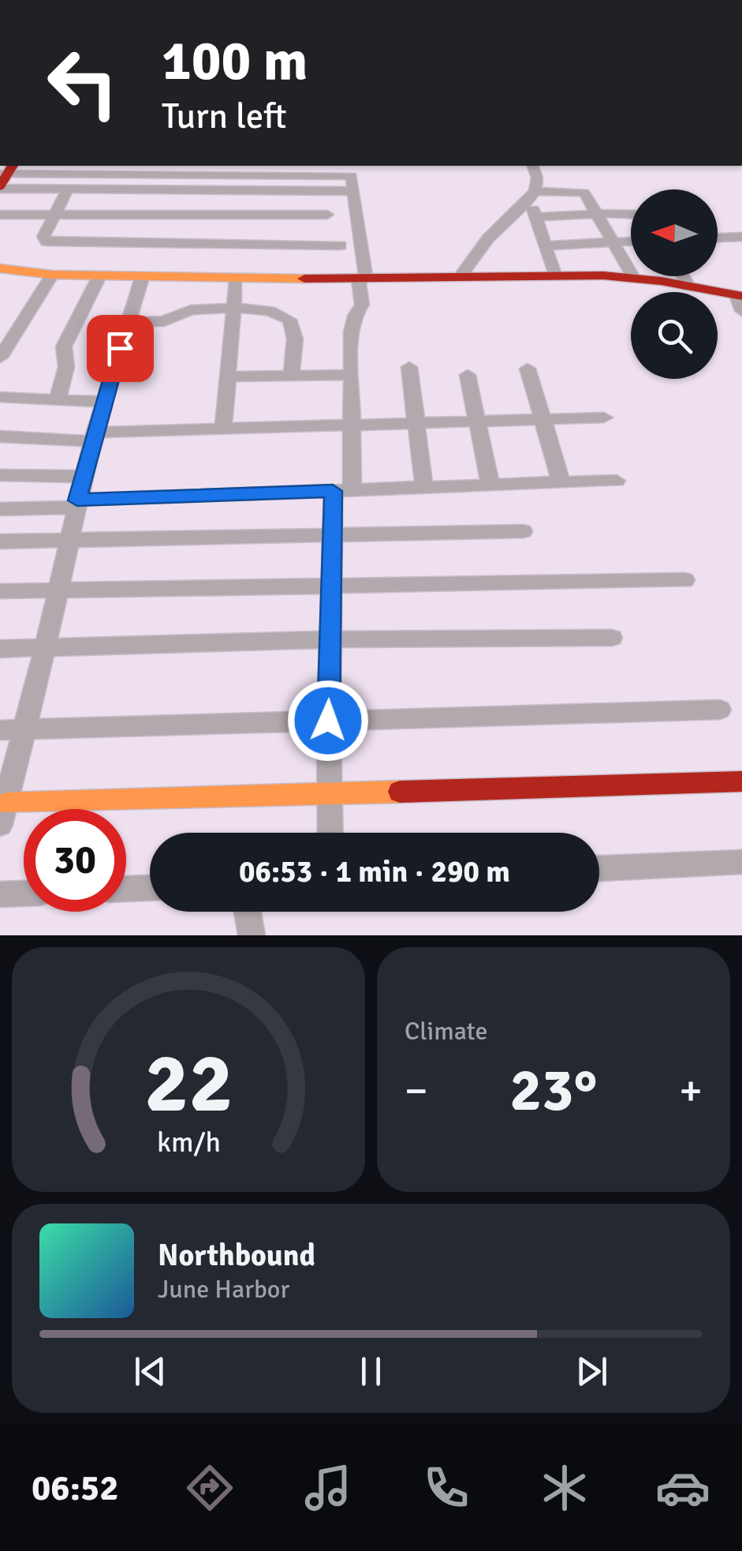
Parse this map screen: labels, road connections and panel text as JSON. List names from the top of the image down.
{
  "north": "left",
  "page": {
    "turn": ["100 m", "Turn left"],
    "limit": "30",
    "trip": "06:53 · 1 min · 290 m",
    "tile": "Climate",
    "heat": ["−", "23°", "+"],
    "song": ["Northbound", "June Harbor"],
    "tabs": "06:52",
    "gauge": ["22", "km/h"]
  }
}
